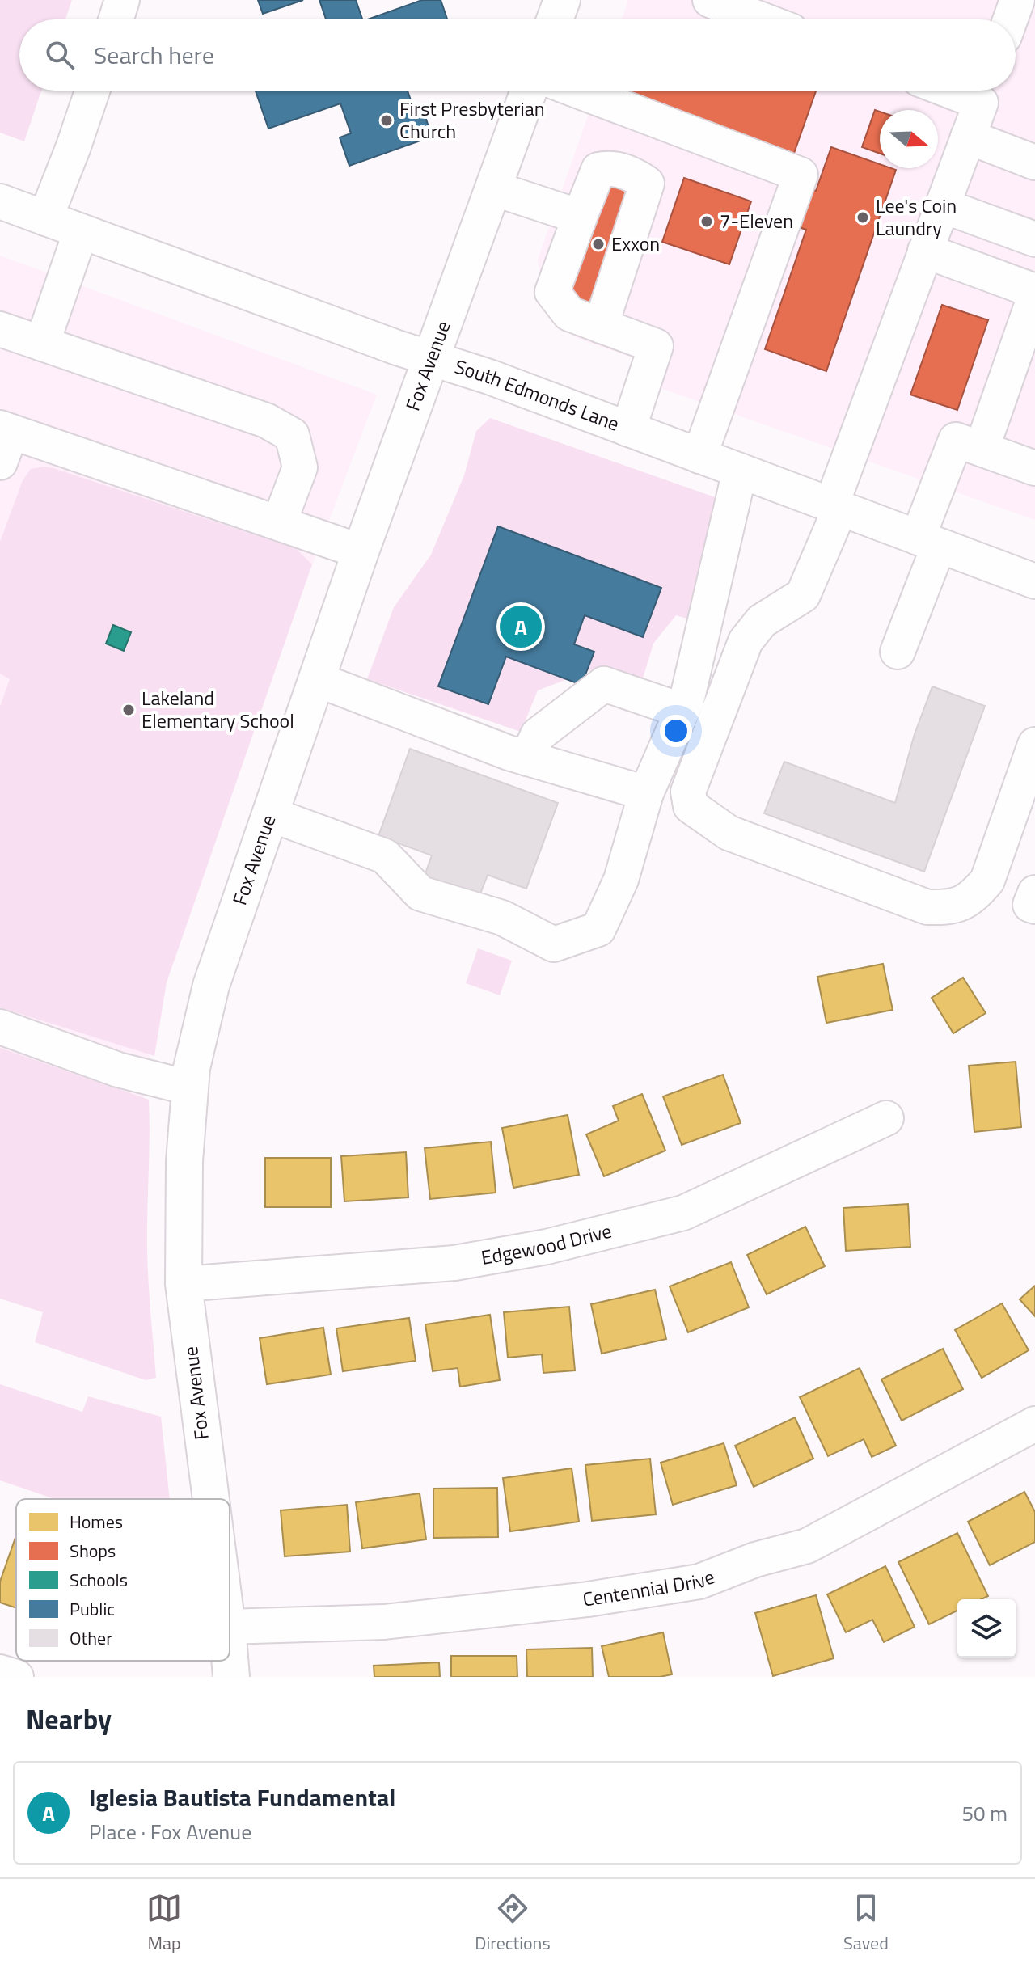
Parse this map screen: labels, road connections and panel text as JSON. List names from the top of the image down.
{
  "streets": {
    "main road": ["Fox Avenue"],
    "street": ["South Edmonds Lane", "Edgewood Drive", "Centennial Drive"]
  },
  "crossings": [
    ["Fox Avenue", "South Edmonds Lane"],
    ["Fox Avenue", "Edgewood Drive"]
  ],
  "places": [
    "First Presbyterian Church",
    "Lee's Coin Laundry",
    "7-Eleven",
    "Exxon",
    "Lakeland Elementary School"
  ],
  "legend": [
    "Homes",
    "Shops",
    "Schools",
    "Public",
    "Other"
  ],
  "north": "right",
  "page": {
    "search": "Search here",
    "pins": "A",
    "heading": "Nearby",
    "list": [
      {
        "mark": "A",
        "name": "Iglesia Bautista Fundamental",
        "note": "Place · Fox Avenue",
        "value": "50 m"
      }
    ],
    "nav": ["Map", "Directions", "Saved"]
  }
}
